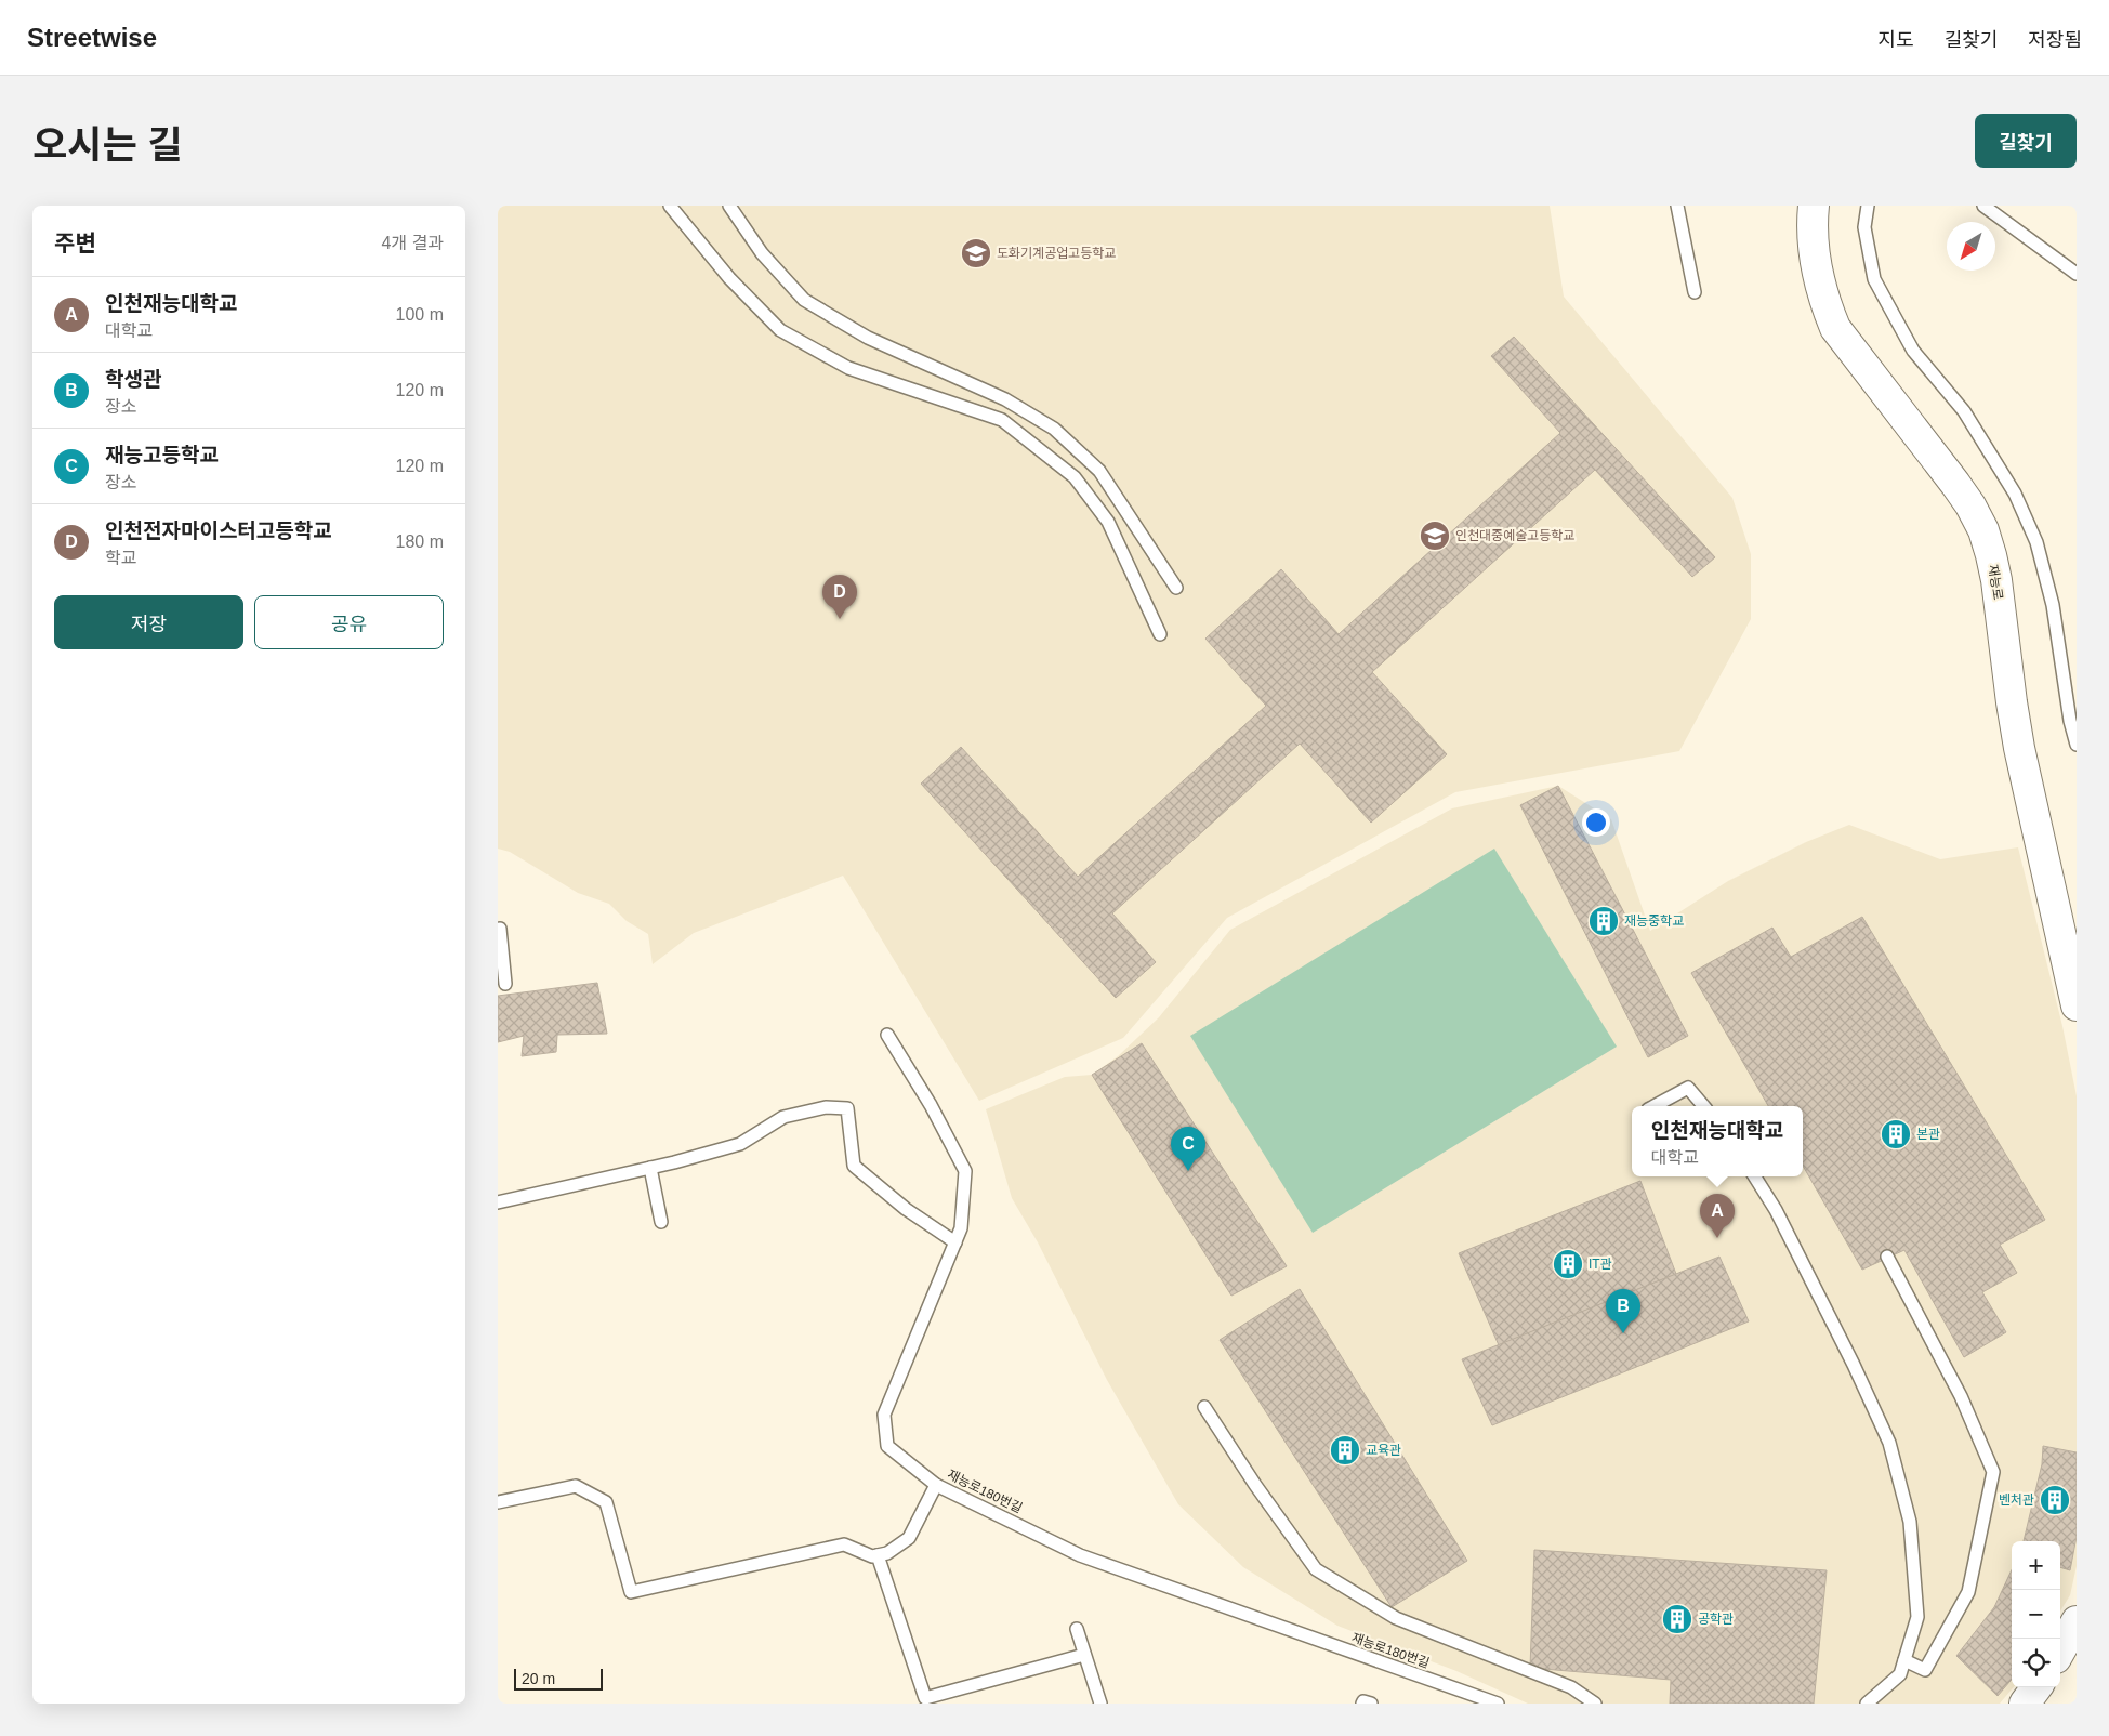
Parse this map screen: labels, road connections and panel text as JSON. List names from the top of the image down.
{
  "streets": {
    "street": ["재능로"],
    "lane": ["재능로180번길"]
  },
  "places": {
    "school or university": ["도화기계공업고등학교", "인천대중예술고등학교"],
    "building": [
      "재능중학교",
      "본관",
      "IT관",
      "교육관",
      "벤처관",
      "공학관"
    ]
  },
  "scale_bar": "20 m",
  "north": "bottom left",
  "page": {
    "header": "Streetwise",
    "nav": ["지도", "길찾기", "저장됨"],
    "title": "오시는 길",
    "buttons": [
      "길찾기",
      ["저장", "공유"]
    ],
    "heading": ["주변", "4개 결과"],
    "list": [
      {
        "mark": "A",
        "name": "인천재능대학교",
        "note": "대학교",
        "value": "100 m"
      },
      {
        "mark": "B",
        "name": "학생관",
        "note": "장소",
        "value": "120 m"
      },
      {
        "mark": "C",
        "name": "재능고등학교",
        "note": "장소",
        "value": "120 m"
      },
      {
        "mark": "D",
        "name": "인천전자마이스터고등학교",
        "note": "학교",
        "value": "180 m"
      }
    ],
    "pins": [
      "D",
      "C",
      "A",
      "B"
    ],
    "popup": ["인천재능대학교", "대학교"],
    "map_buttons": ["+", "−"],
    "scale": "20 m"
  }
}
